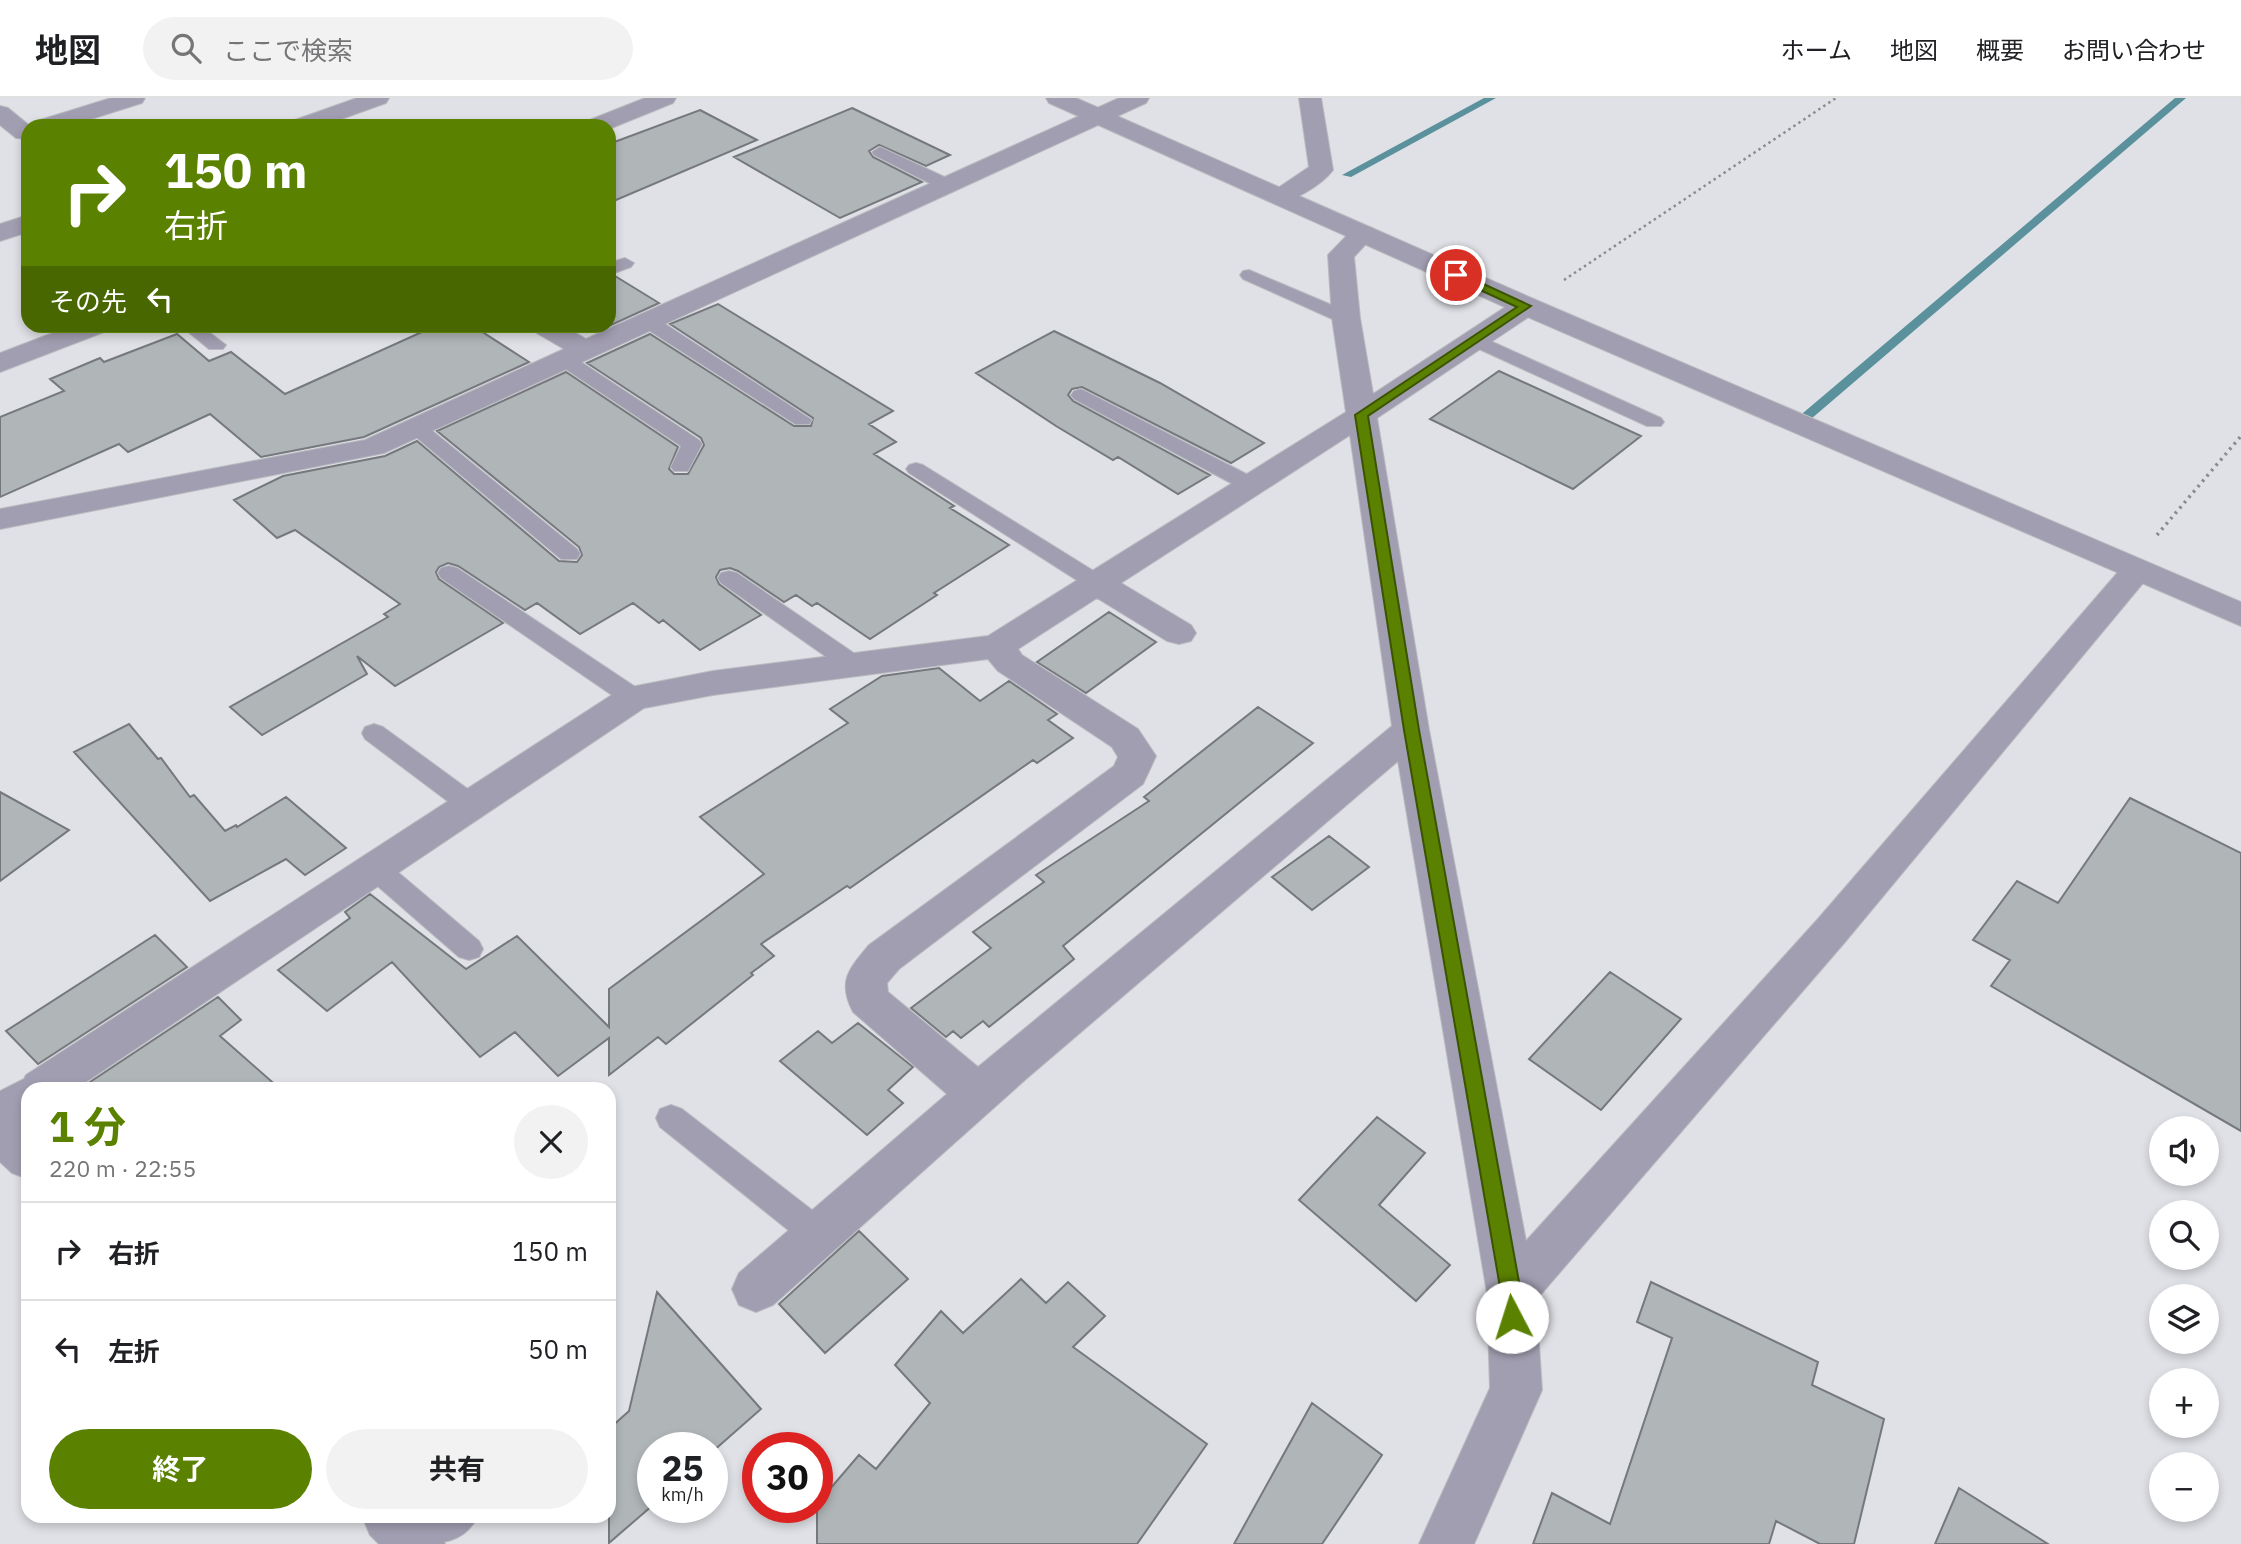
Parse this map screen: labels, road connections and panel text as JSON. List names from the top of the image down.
{
  "page": {
    "header": "地図",
    "search": "ここで検索",
    "nav": [
      "ホーム",
      "地図",
      "概要",
      "お問い合わせ"
    ],
    "turn": ["150 m", "右折"],
    "then": "その先",
    "heading": ["1 分", "220 m · 22:55"],
    "map_buttons": ["+", "−"],
    "list": [
      {
        "name": "右折",
        "value": "150 m"
      },
      {
        "name": "左折",
        "value": "50 m"
      }
    ],
    "buttons": ["終了", "共有"],
    "speed": "25 km/h",
    "limit": "30"
  }
}
